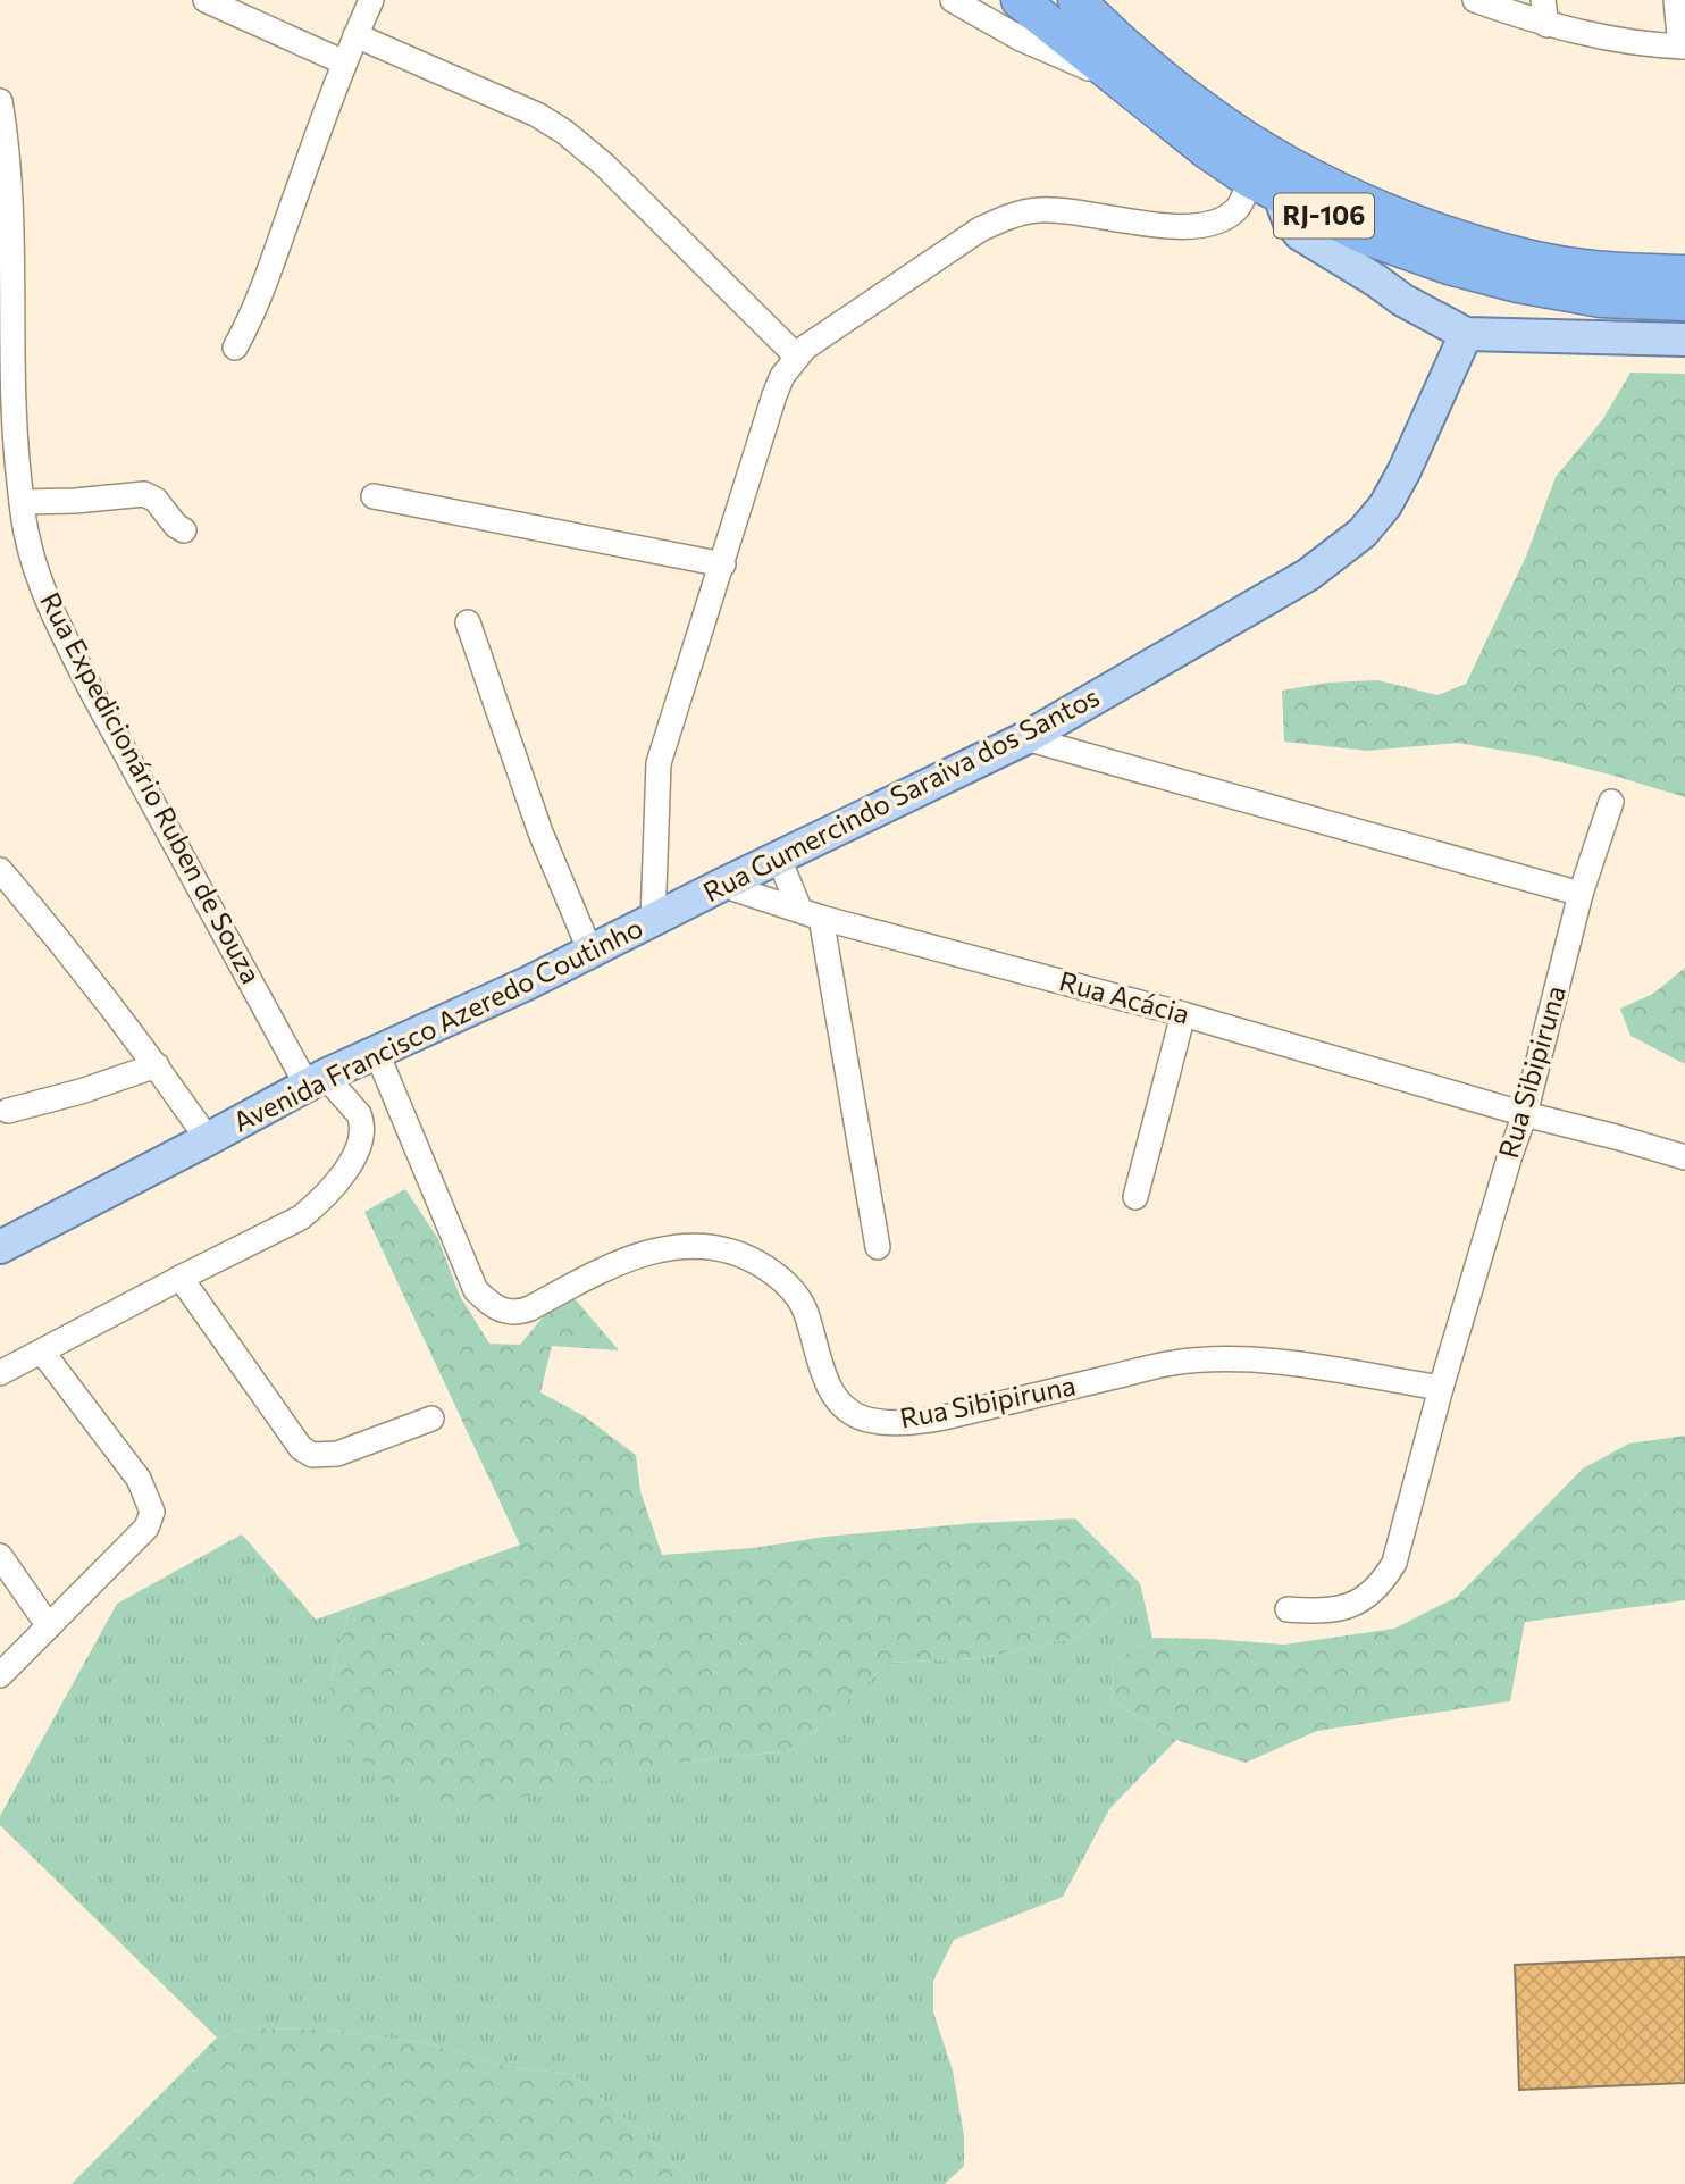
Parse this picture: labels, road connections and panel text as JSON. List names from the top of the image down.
{
  "streets": {
    "highway": ["RJ-106"],
    "main road": ["Rua Gumercindo Saraiva dos Santos", "Avenida Francisco Azeredo Coutinho"],
    "street": ["Rua Expedicionário Ruben de Souza", "Rua Acácia", "Rua Sibipiruna"]
  },
  "crossings": [
    ["RJ-106", "Avenida Francisco Azeredo Coutinho"],
    ["Rua Expedicionário Ruben de Souza", "Avenida Francisco Azeredo Coutinho"],
    ["Rua Gumercindo Saraiva dos Santos", "Rua Acácia"],
    ["Rua Gumercindo Saraiva dos Santos", "Avenida Francisco Azeredo Coutinho"],
    ["Rua Acácia", "Rua Sibipiruna"],
    ["Avenida Francisco Azeredo Coutinho", "Rua Sibipiruna"]
  ]
}
